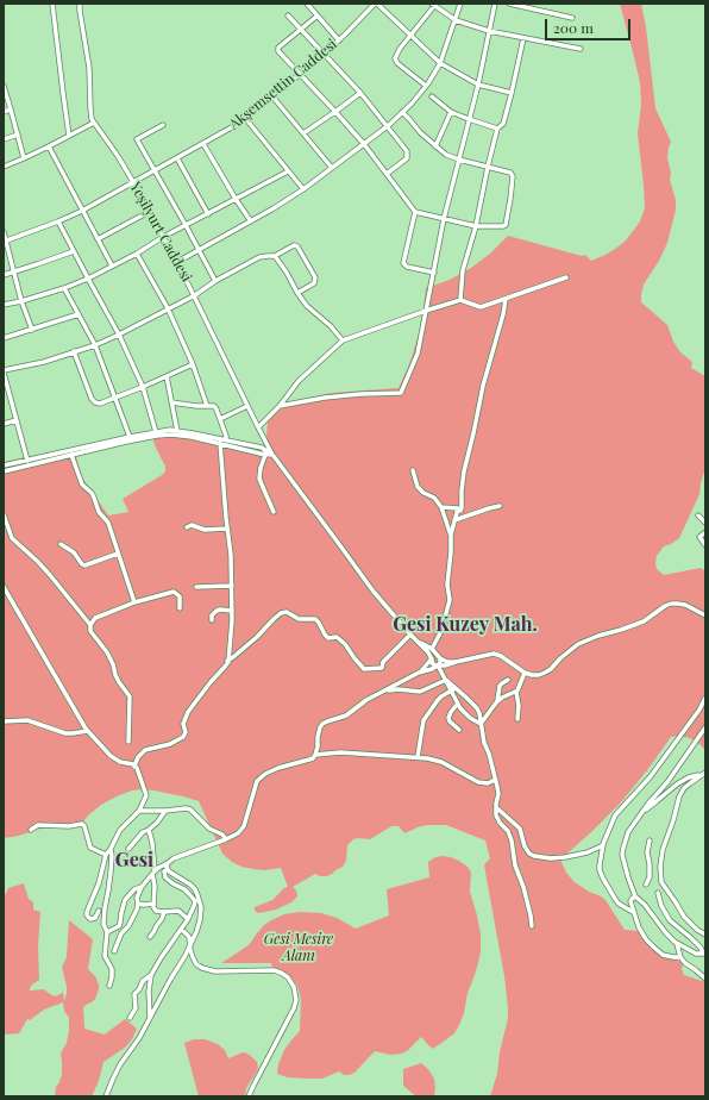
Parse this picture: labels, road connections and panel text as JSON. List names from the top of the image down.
{
  "streets": {
    "street": ["Akşemsettin Caddesi", "Yeşilyurt Caddesi"]
  },
  "crossings": [
    ["Akşemsettin Caddesi", "Yeşilyurt Caddesi"]
  ],
  "districts": ["Gesi Kuzey Mah.", "Gesi"],
  "parks": ["Gesi Mesire Alanı"],
  "scale_bar": "200 m"
}
